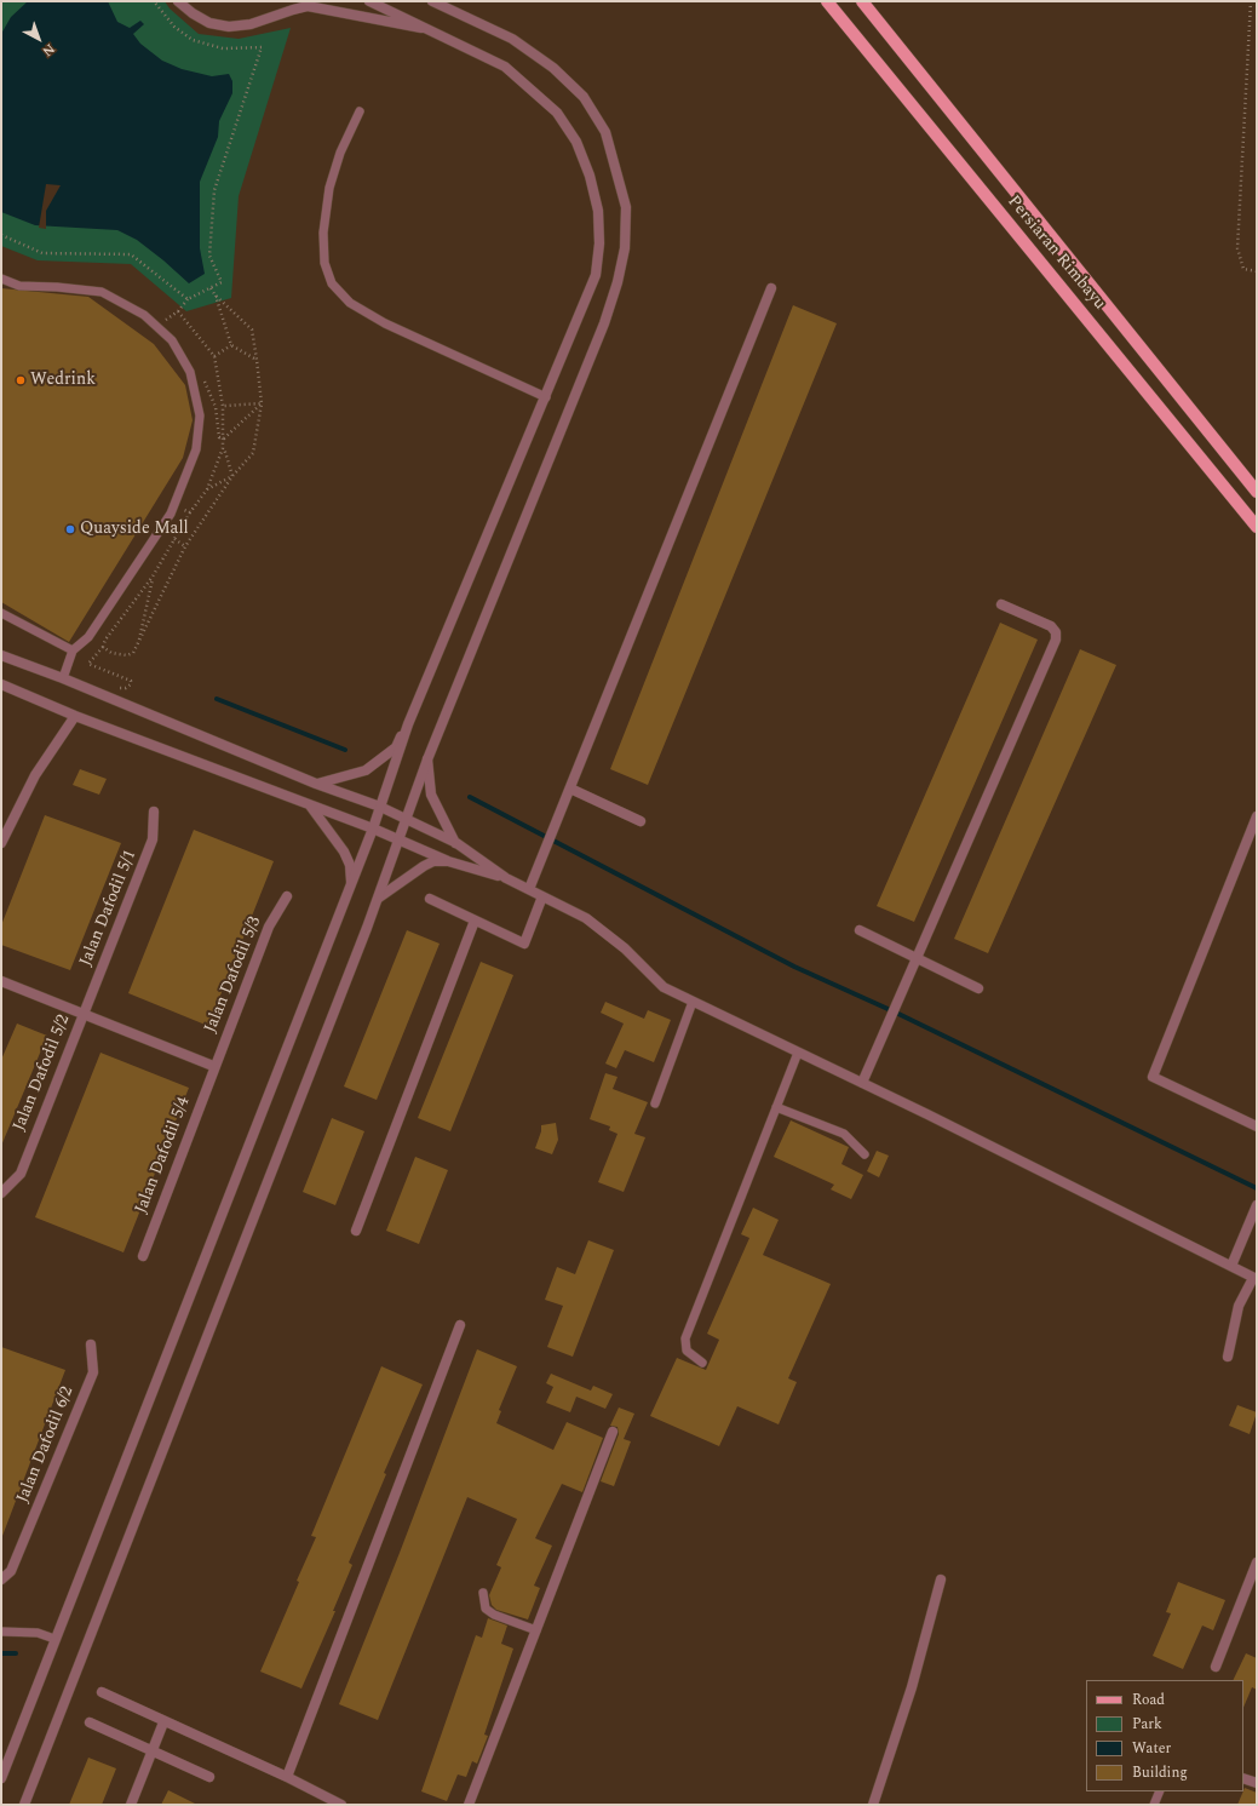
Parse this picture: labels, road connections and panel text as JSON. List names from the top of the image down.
{
  "streets": {
    "main road": ["Persiaran Rimbayu"],
    "street": [
      "Jalan Dafodil 5/1",
      "Jalan Dafodil 5/3",
      "Jalan Dafodil 5/2",
      "Jalan Dafodil 5/4",
      "Jalan Dafodil 6/2"
    ]
  },
  "crossings": [
    ["Jalan Dafodil 5/1", "Jalan Dafodil 5/2"],
    ["Jalan Dafodil 5/3", "Jalan Dafodil 5/4"]
  ],
  "places": ["Wedrink", "Quayside Mall"],
  "legend": [
    "Road",
    "Park",
    "Water",
    "Building"
  ],
  "north": "bottom right"
}
